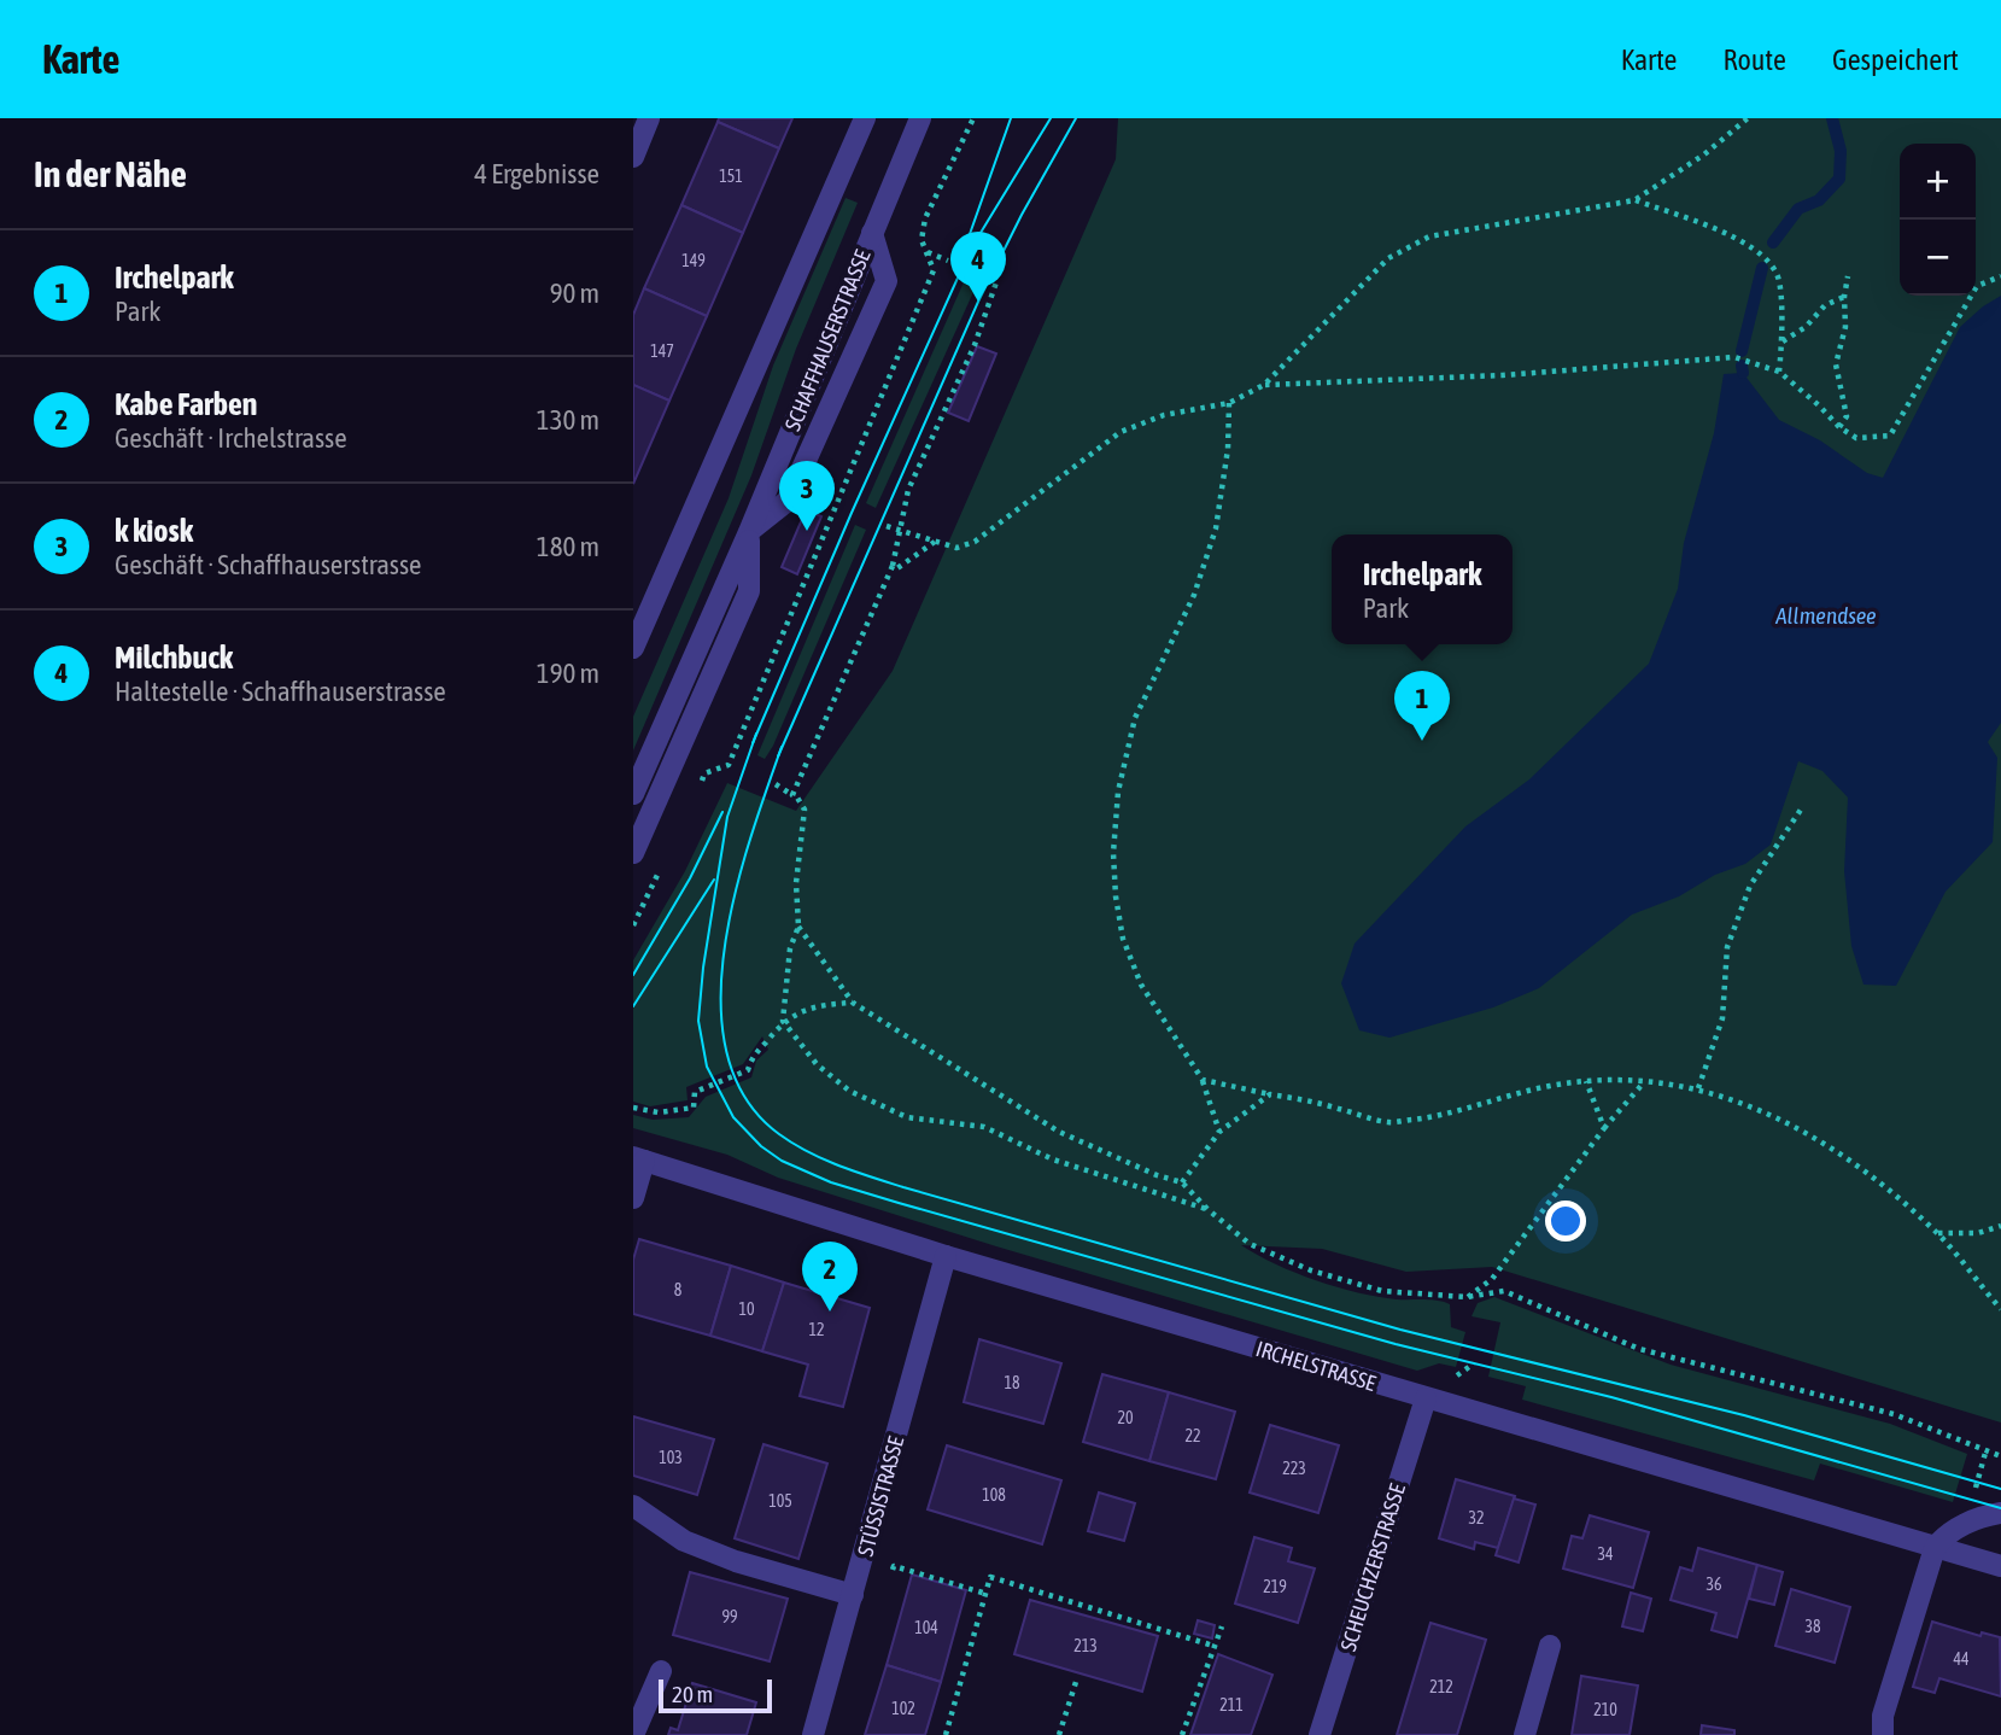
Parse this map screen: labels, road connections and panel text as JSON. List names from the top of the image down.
{
  "streets": {
    "street": [
      "SCHAFFHAUSERSTRASSE",
      "IRCHELSTRASSE",
      "STÜSSISTRASSE",
      "SCHEUCHZERSTRASSE"
    ]
  },
  "crossings": [
    ["IRCHELSTRASSE", "STÜSSISTRASSE"],
    ["IRCHELSTRASSE", "SCHEUCHZERSTRASSE"]
  ],
  "water": ["Allmendsee"],
  "house_numbers": [
    "151",
    "149",
    "147",
    "8",
    "10",
    "12",
    "18",
    "20",
    "22",
    "103",
    "223",
    "108",
    "105",
    "32",
    "34",
    "36",
    "219",
    "99",
    "38",
    "104",
    "213",
    "44",
    "212",
    "211",
    "102",
    "210"
  ],
  "scale_bar": "20 m",
  "page": {
    "header": "Karte",
    "nav": ["Karte", "Route", "Gespeichert"],
    "heading": ["In der Nähe", "4 Ergebnisse"],
    "map_buttons": ["+", "−"],
    "list": [
      {
        "mark": "1",
        "name": "Irchelpark",
        "note": "Park",
        "value": "90 m"
      },
      {
        "mark": "2",
        "name": "Kabe Farben",
        "note": "Geschäft · Irchelstrasse",
        "value": "130 m"
      },
      {
        "mark": "3",
        "name": "k kiosk",
        "note": "Geschäft · Schaffhauserstrasse",
        "value": "180 m"
      },
      {
        "mark": "4",
        "name": "Milchbuck",
        "note": "Haltestelle · Schaffhauserstrasse",
        "value": "190 m"
      }
    ],
    "pins": [
      "4",
      "3",
      "1",
      "2"
    ],
    "popup": ["Irchelpark", "Park"],
    "scale": "20 m"
  }
}
